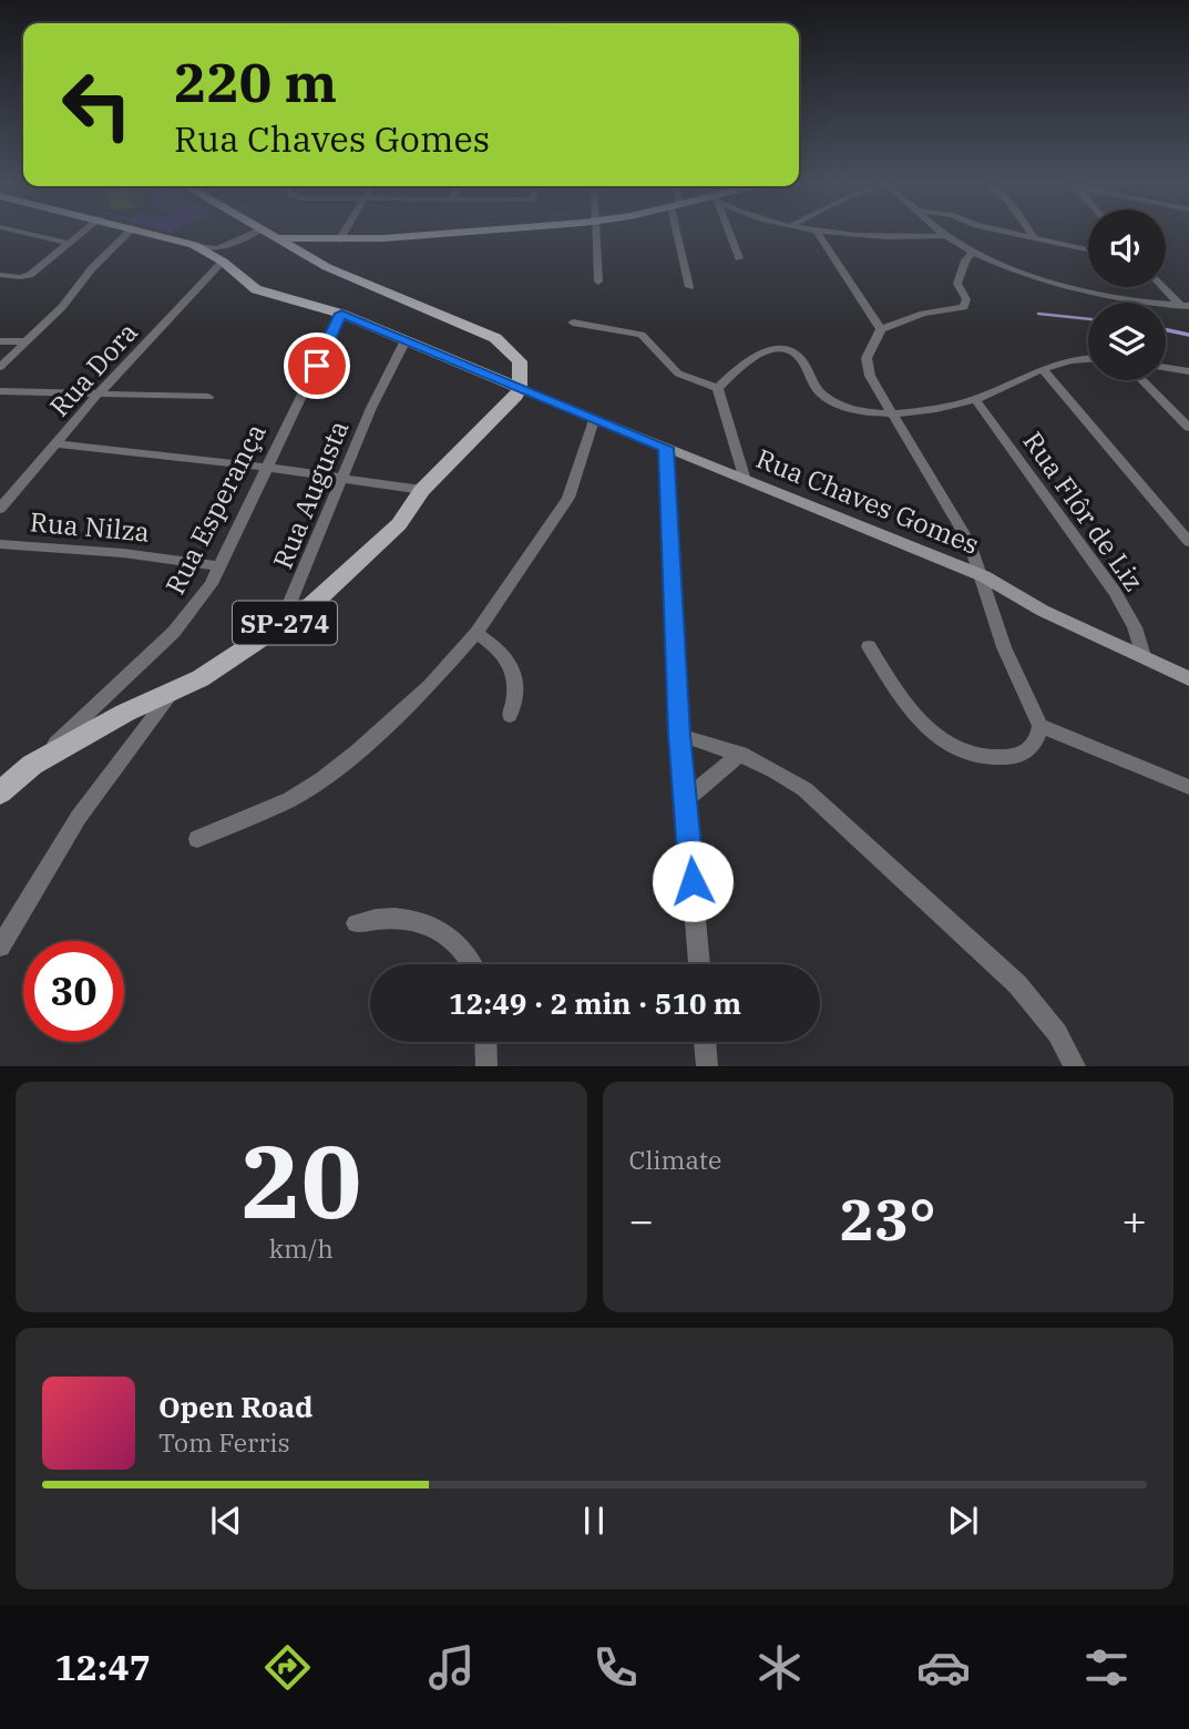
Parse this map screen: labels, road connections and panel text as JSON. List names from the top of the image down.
{
  "streets": {
    "main road": ["SP-274"],
    "street": [
      "Rua Dora",
      "Rua Augusta",
      "Rua Chaves Gomes",
      "Rua Esperança",
      "Rua Flôr de Liz",
      "Rua Nilza"
    ]
  },
  "crossings": [
    ["Rua Augusta", "SP-274"],
    ["Rua Chaves Gomes", "Rua Flôr de Liz"],
    ["Rua Chaves Gomes", "SP-274"],
    ["Rua Esperança", "Rua Nilza"],
    ["Rua Esperança", "SP-274"]
  ],
  "page": {
    "turn": ["220 m", "Rua Chaves Gomes"],
    "limit": "30",
    "trip": "12:49 · 2 min · 510 m",
    "tile": [
      ["20", "km/h"],
      "Climate"
    ],
    "heat": ["−", "23°", "+"],
    "song": ["Open Road", "Tom Ferris"],
    "tabs": "12:47"
  }
}
